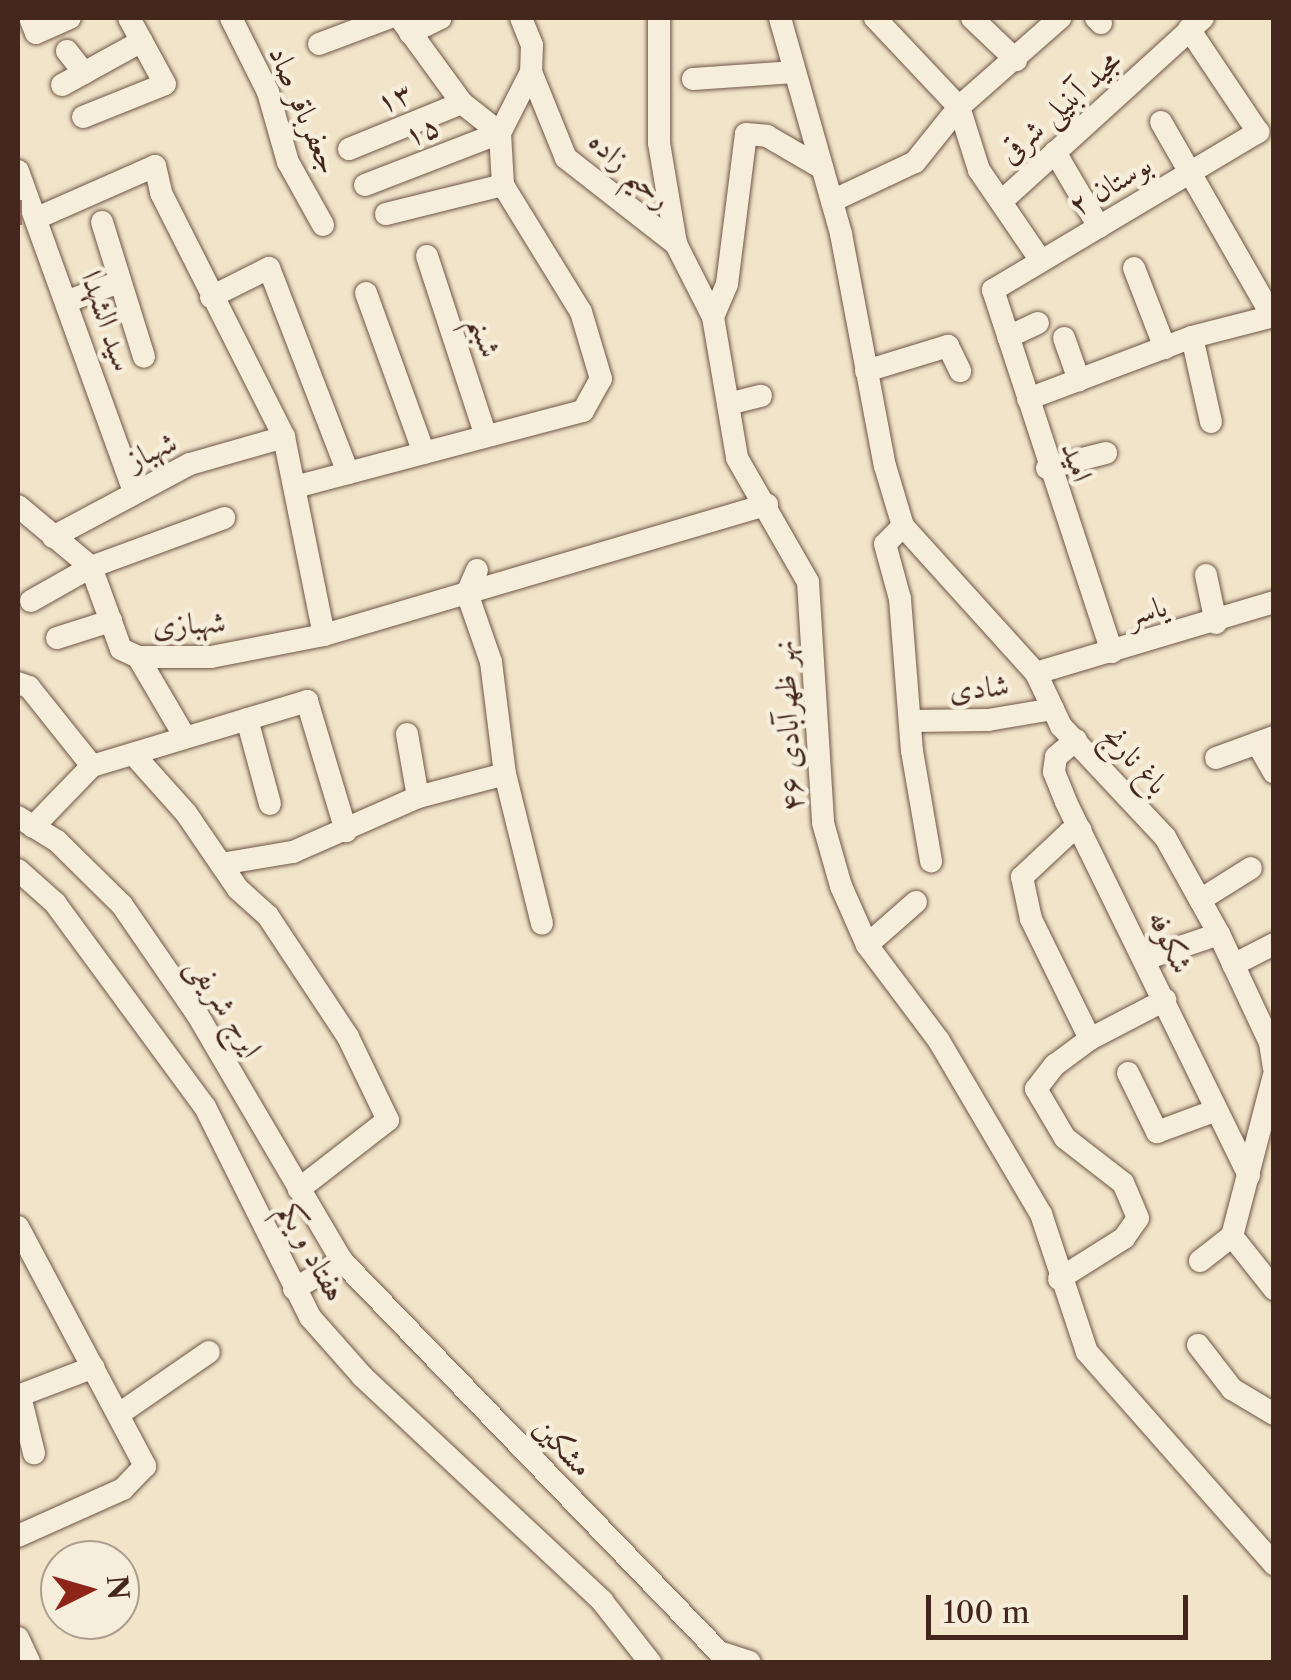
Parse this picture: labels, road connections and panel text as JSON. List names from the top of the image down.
{
  "streets": {
    "street": [
      "۱۳",
      "مجید آبنیلی شرقی",
      "جعفرباقر صاد",
      "۱۵",
      "رحیم زاده",
      "بوستان ۲",
      "سید الشهدا",
      "شبنم",
      "شهباز",
      "امید",
      "یاسر",
      "شهبازی",
      "شادی",
      "نهر ظهرآبادی ۴۶",
      "باغ نارنج",
      "شکوفه",
      "ایرج شریفی",
      "هفتاد و یکم",
      "مشکین"
    ]
  },
  "crossings": [
    ["مجید آبنیلی شرقی", "بوستان ۲"],
    ["رحیم زاده", "نهر ظهرآبادی ۴۶"],
    ["بوستان ۲", "امید"],
    ["سید الشهدا", "شهباز"],
    ["امید", "یاسر"],
    ["یاسر", "باغ نارنج"],
    ["شهبازی", "نهر ظهرآبادی ۴۶"],
    ["شادی", "باغ نارنج"],
    ["باغ نارنج", "شکوفه"],
    ["ایرج شریفی", "مشکین"]
  ],
  "scale_bar": "100 m",
  "north": "right"
}
